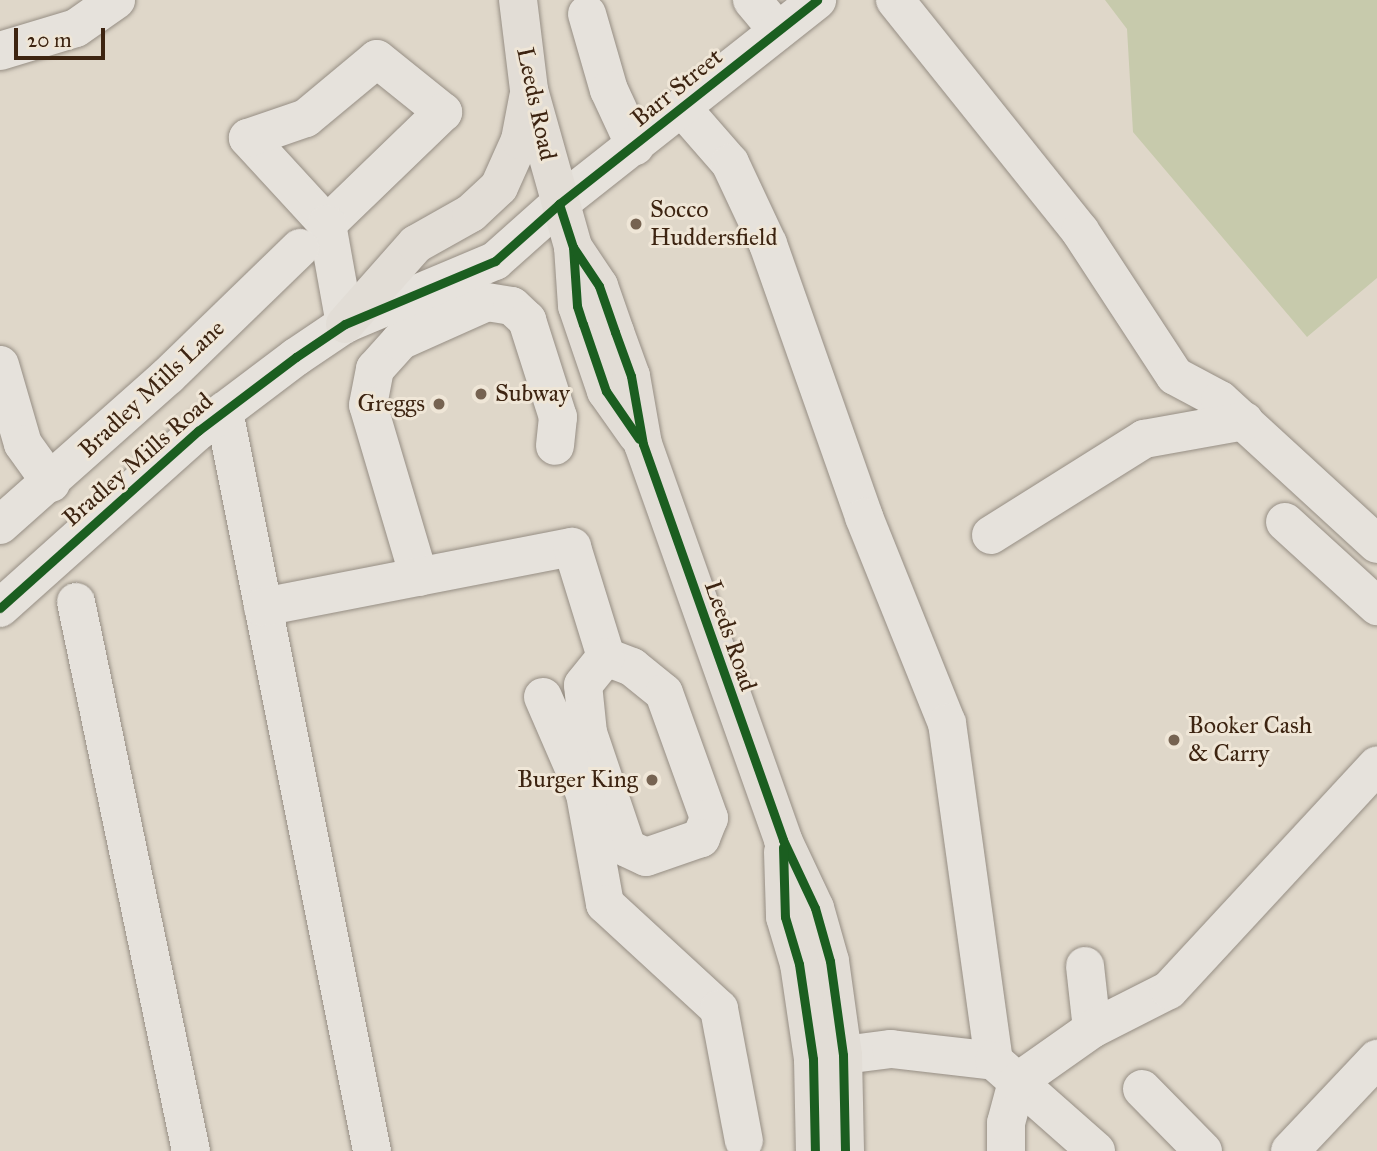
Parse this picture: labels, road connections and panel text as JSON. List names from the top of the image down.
{
  "streets": {
    "main road": ["Leeds Road"],
    "street": ["Barr Street", "Bradley Mills Lane", "Bradley Mills Road"]
  },
  "crossings": [
    ["Barr Street", "Leeds Road"],
    ["Barr Street", "Bradley Mills Road"],
    ["Leeds Road", "Bradley Mills Road"]
  ],
  "places": [
    "Socco Huddersfield",
    "Subway",
    "Greggs",
    "Booker Cash & Carry",
    "Burger King"
  ],
  "scale_bar": "20 m"
}
